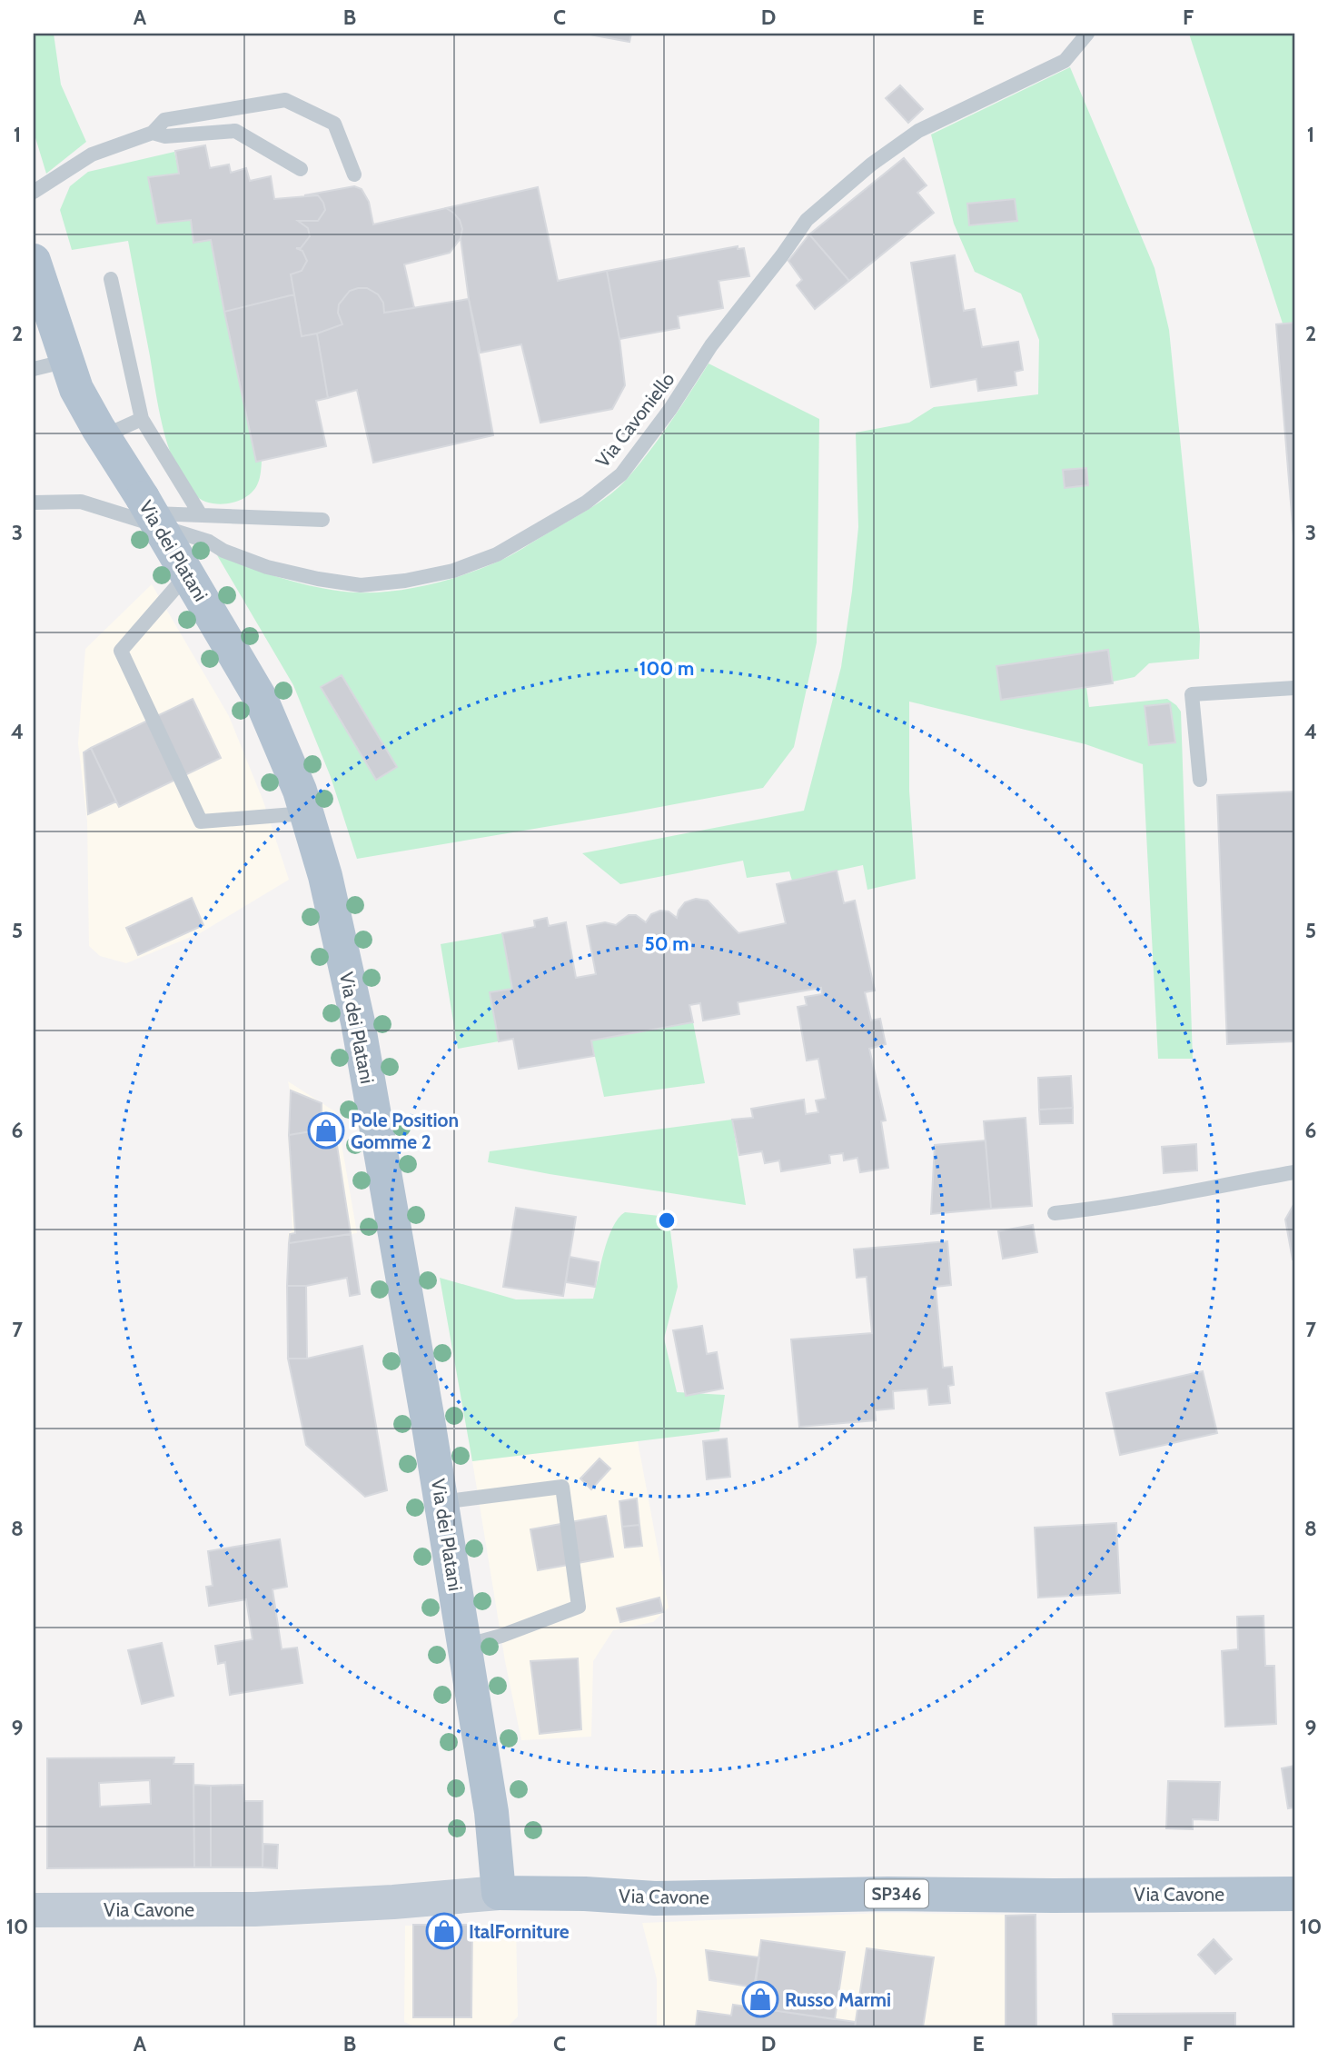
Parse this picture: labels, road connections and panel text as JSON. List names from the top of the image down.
{
  "streets": {
    "main road": ["Via dei Platani", "SP346", "Via Cavone"],
    "lane": ["Via Cavoniello"]
  },
  "crossings": [
    ["Via dei Platani", "Via Cavone"]
  ],
  "places": {
    "shop": ["Pole Position Gomme 2", "ItalForniture", "Russo Marmi"]
  },
  "grid": {
    "columns": [
      "A",
      "B",
      "C",
      "D",
      "E",
      "F"
    ],
    "rows": [
      "1",
      "2",
      "3",
      "4",
      "5",
      "6",
      "7",
      "8",
      "9",
      "10"
    ]
  },
  "rings": ["100 m", "50 m"]
}
